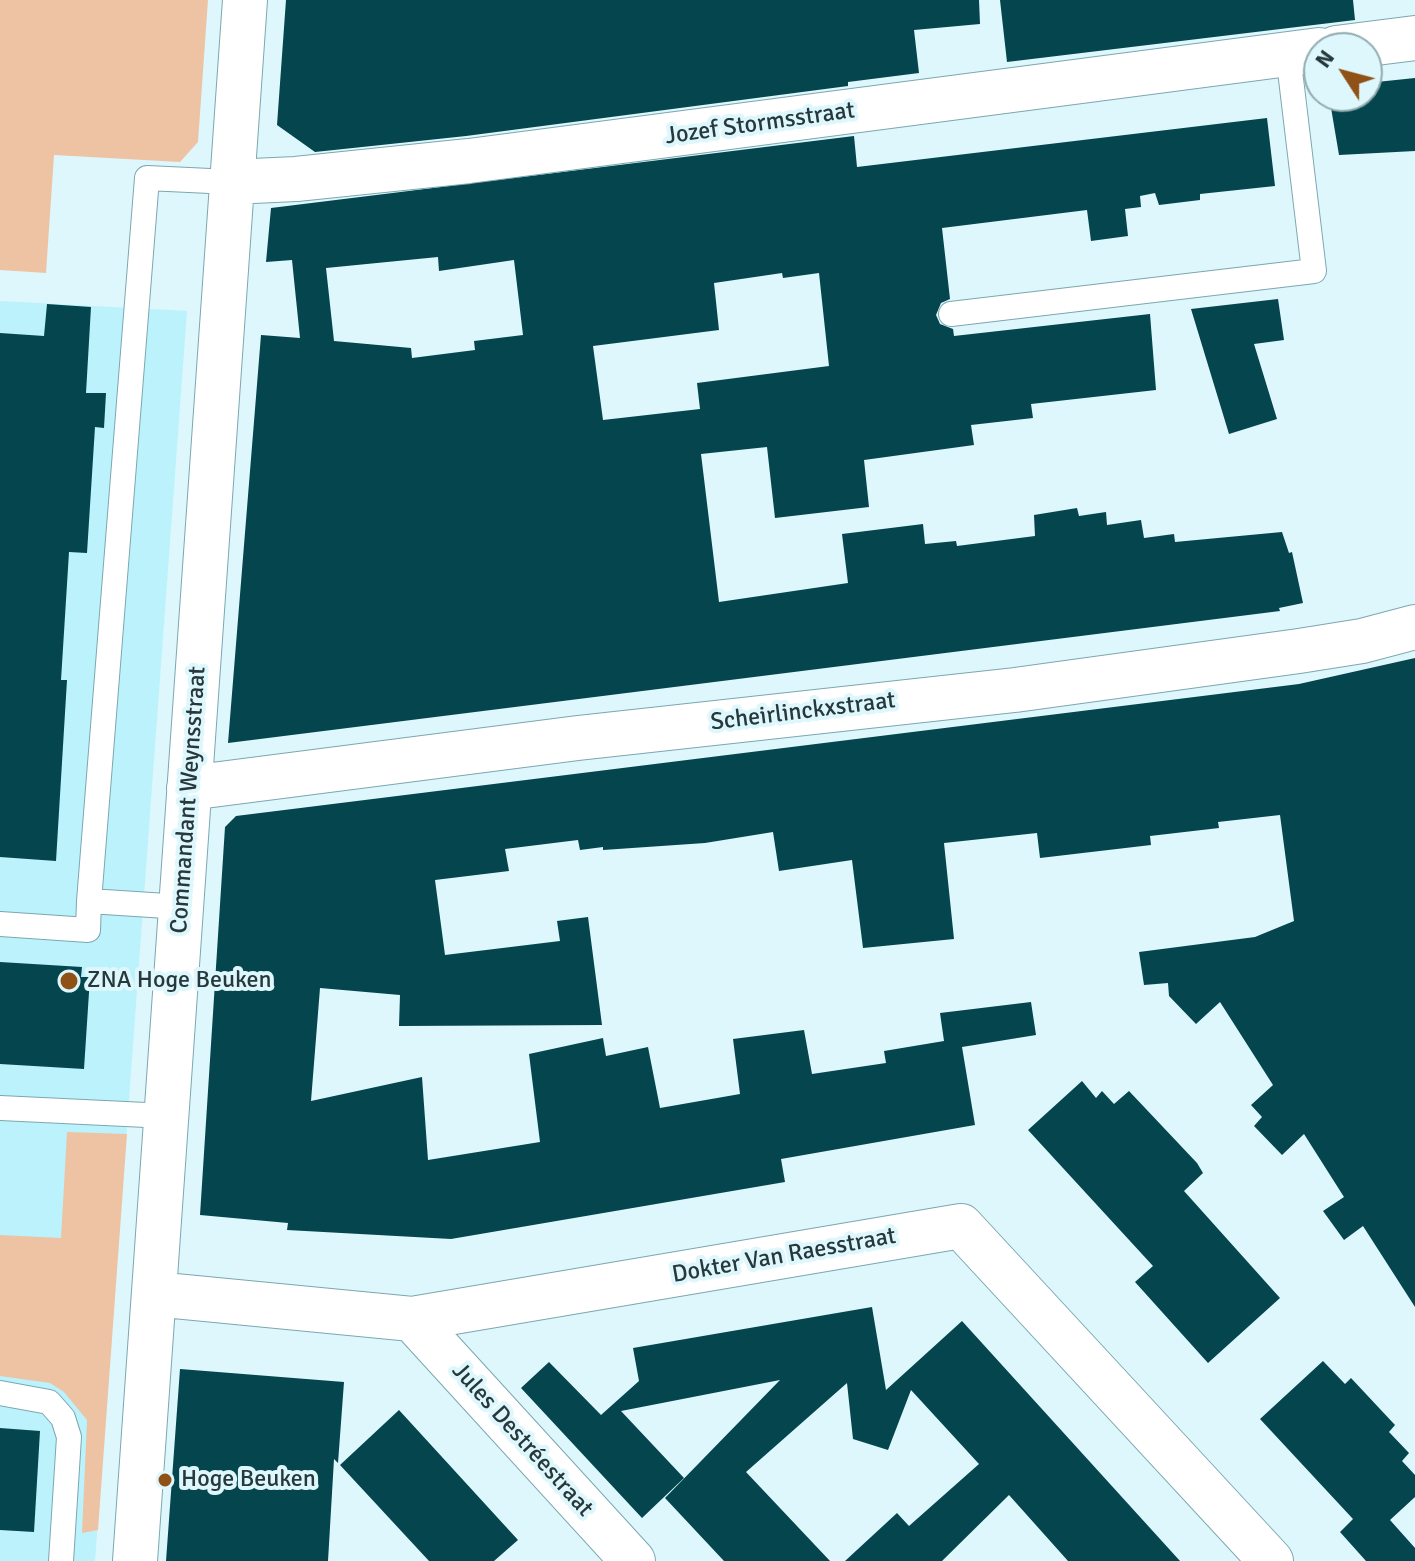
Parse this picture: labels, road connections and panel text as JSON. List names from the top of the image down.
{
  "streets": {
    "street": [
      "Jozef Stormsstraat",
      "Scheirlinckxstraat",
      "Commandant Weynsstraat",
      "Dokter Van Raesstraat",
      "Jules Destréestraat"
    ]
  },
  "crossings": [
    ["Jozef Stormsstraat", "Commandant Weynsstraat"],
    ["Scheirlinckxstraat", "Commandant Weynsstraat"],
    ["Commandant Weynsstraat", "Dokter Van Raesstraat"],
    ["Dokter Van Raesstraat", "Jules Destréestraat"]
  ],
  "places": ["ZNA Hoge Beuken", "Hoge Beuken"],
  "north": "top left"
}
